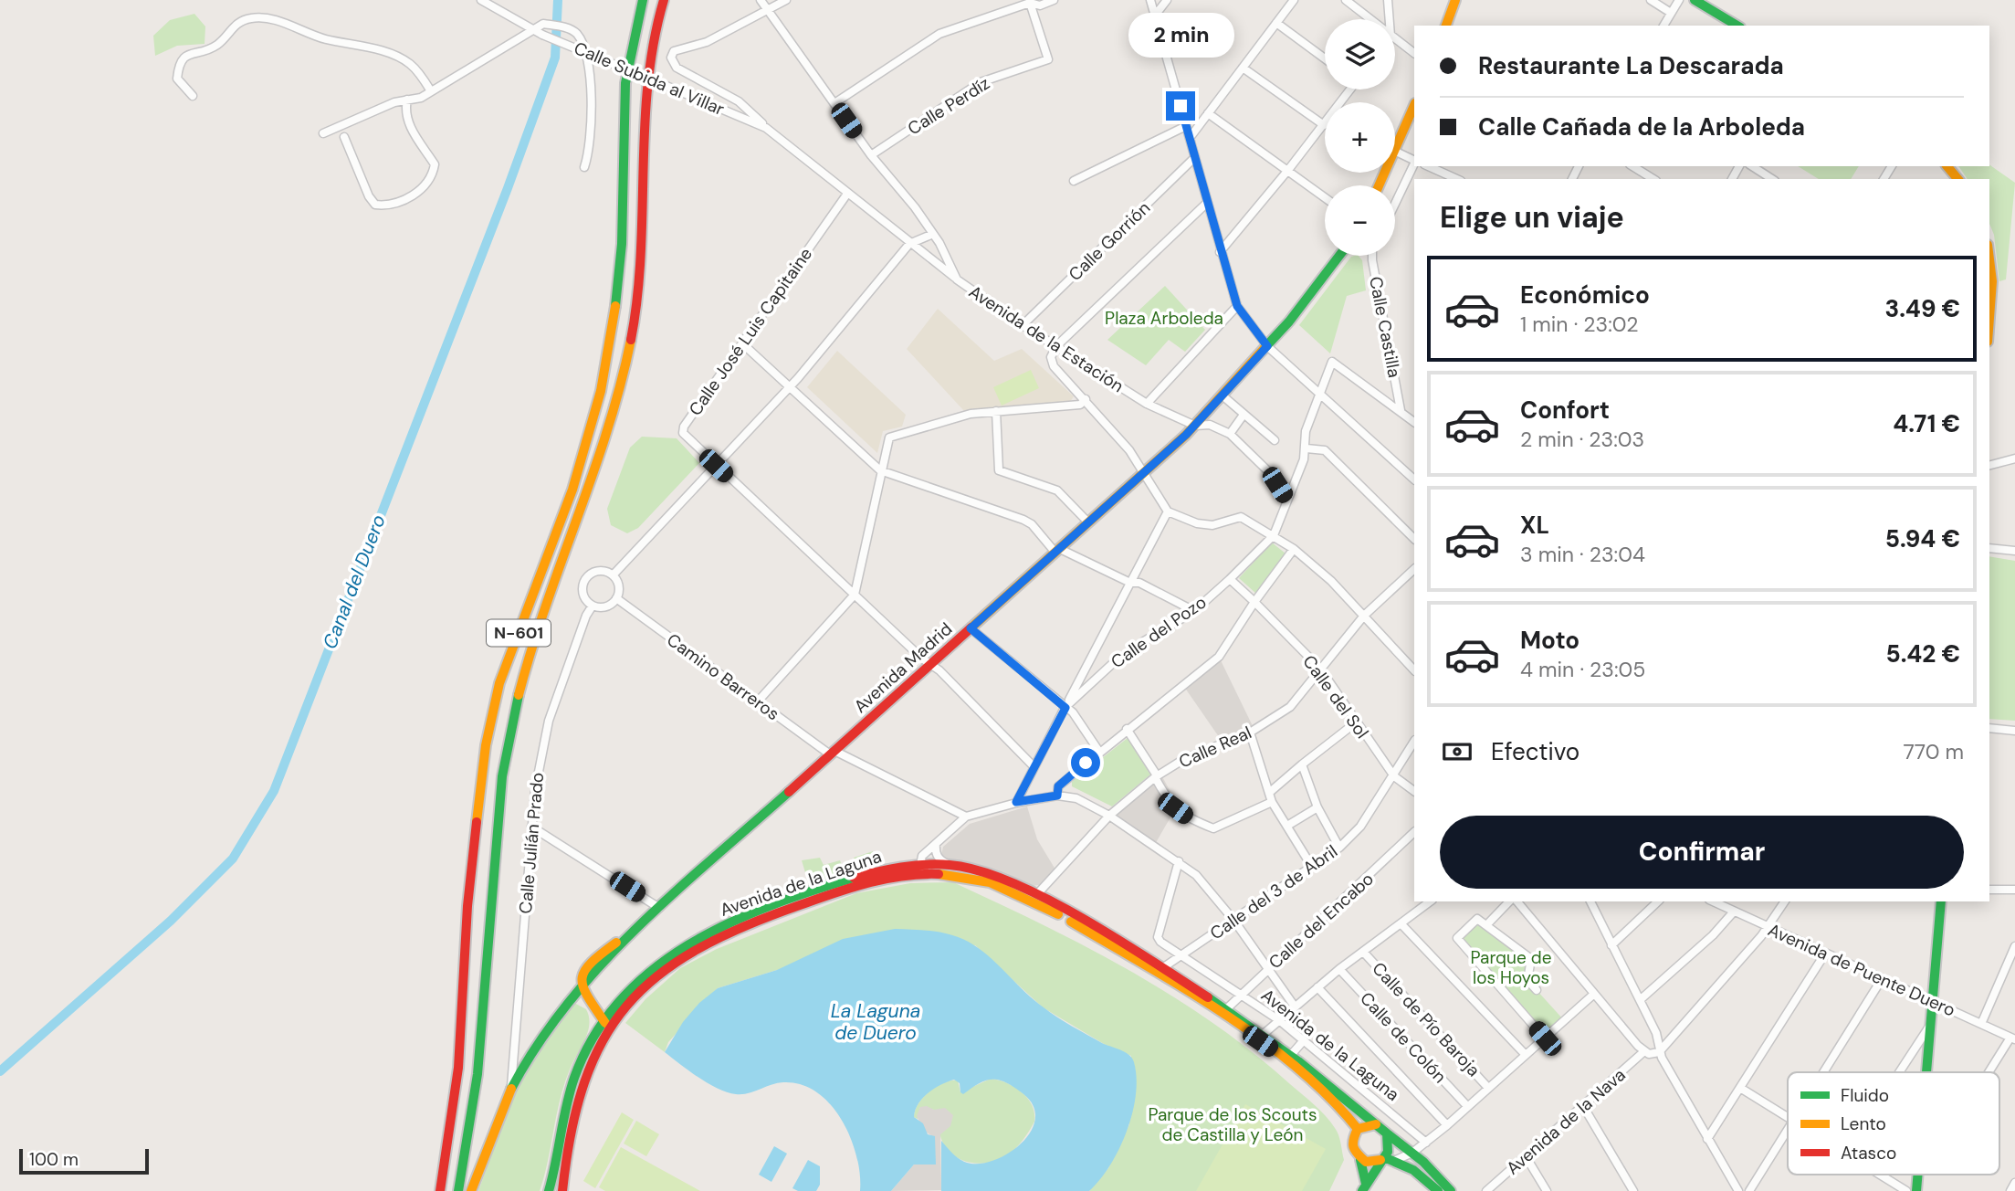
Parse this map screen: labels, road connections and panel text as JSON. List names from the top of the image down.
{
  "streets": {
    "main road": ["N-601", "Avenida Madrid", "Avenida de la Laguna"],
    "street": [
      "Calle Subida al Villar",
      "Calle Perdíz",
      "Calle Gorrión",
      "Calle Castilla",
      "Calle José Luis Capitaine",
      "Avenida de la Estación",
      "Calle del Pozo",
      "Camino Barreros",
      "Calle del Sol",
      "Calle Real",
      "Calle Julián Prado",
      "Calle del 3 de Abril",
      "Calle del Encabo",
      "Avenida de Puente Duero",
      "Calle de Pío Baroja",
      "Calle de Colón",
      "Avenida de la Nava"
    ]
  },
  "crossings": [
    ["Calle Subida al Villar", "Calle José Luis Capitaine"],
    ["Calle Subida al Villar", "Avenida de la Estación"],
    ["Calle Perdíz", "Avenida de la Estación"],
    ["Calle Gorrión", "Avenida de la Estación"],
    ["Calle José Luis Capitaine", "Avenida Madrid"],
    ["Avenida de la Estación", "Avenida Madrid"],
    ["Calle del Pozo", "Calle del Sol"],
    ["Avenida Madrid", "Camino Barreros"],
    ["Camino Barreros", "Calle Julián Prado"],
    ["Calle del Sol", "Calle Real"],
    ["Calle del Sol", "Calle del 3 de Abril"],
    ["Calle Real", "Avenida de la Laguna"],
    ["Avenida de la Laguna", "Calle del 3 de Abril"],
    ["Avenida de la Laguna", "Calle del Encabo"]
  ],
  "water": ["Canal del Duero", "La Laguna de Duero"],
  "parks": ["Plaza Arboleda", "Parque de los Hoyos", "Parque de los Scouts de Castilla y León"],
  "legend": ["Fluido", "Lento", "Atasco"],
  "scale_bar": "100 m",
  "page": {
    "bubble": "2 min",
    "map_buttons": ["+", "−"],
    "banner": ["Restaurante La Descarada", "Calle Cañada de la Arboleda"],
    "heading": "Elige un viaje",
    "list": [
      {
        "name": "Económico",
        "note": "1 min · 23:02",
        "value": "3.49 €"
      },
      {
        "name": "Confort",
        "note": "2 min · 23:03",
        "value": "4.71 €"
      },
      {
        "name": "XL",
        "note": "3 min · 23:04",
        "value": "5.94 €"
      },
      {
        "name": "Moto",
        "note": "4 min · 23:05",
        "value": "5.42 €"
      }
    ],
    "pay": ["Efectivo", "770 m"],
    "buttons": "Confirmar",
    "scale": "100 m"
  }
}
